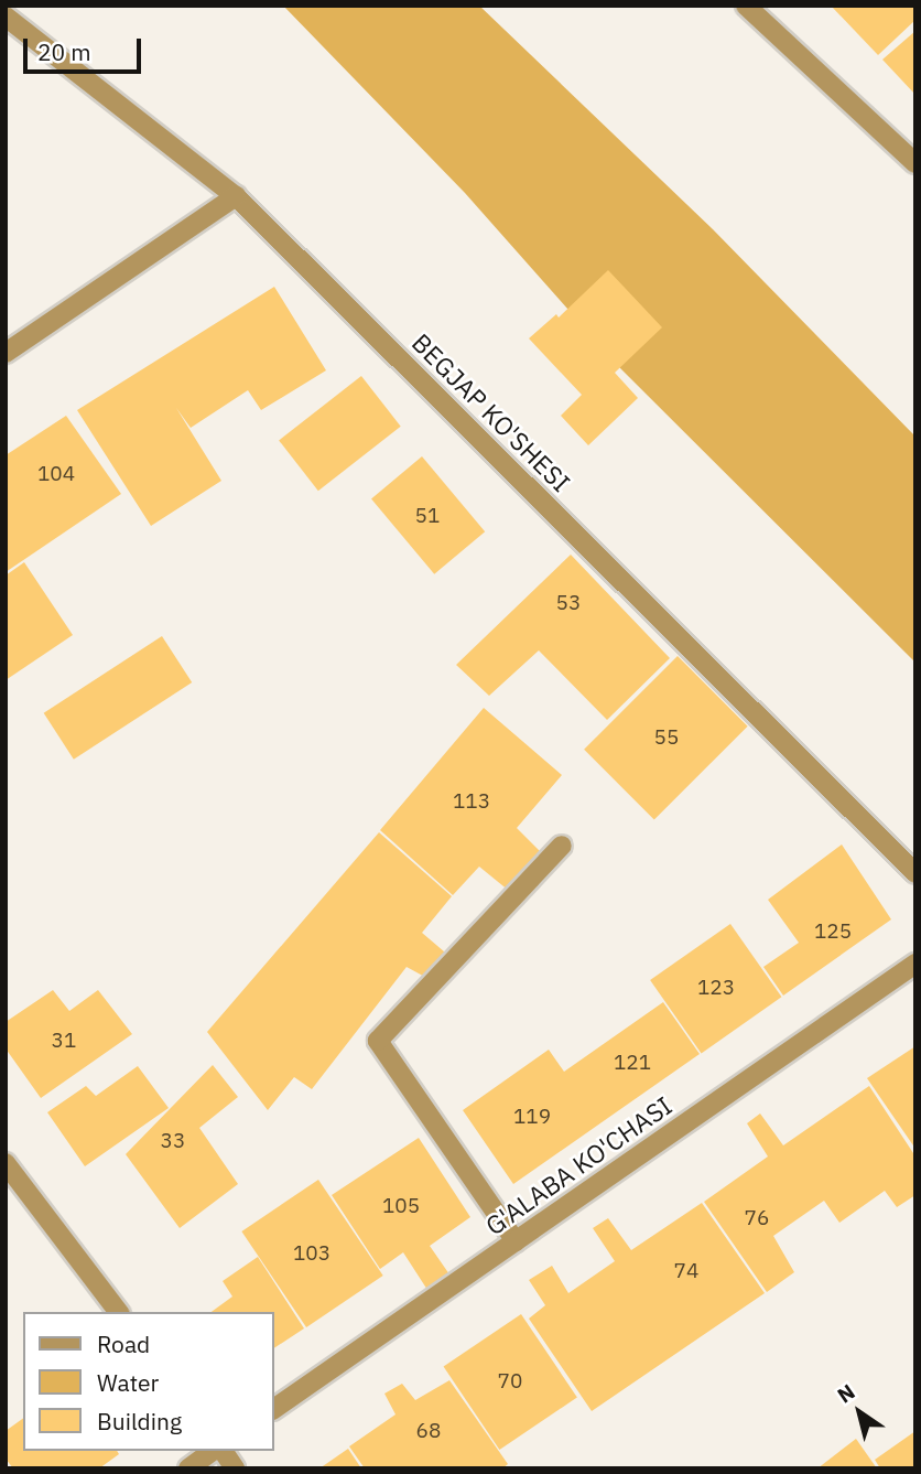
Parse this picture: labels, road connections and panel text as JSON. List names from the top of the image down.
{
  "streets": {
    "street": ["BEGJAP KO'SHESI", "G'ALABA KO'CHASI"]
  },
  "house_numbers": [
    "104",
    "51",
    "53",
    "55",
    "113",
    "125",
    "123",
    "31",
    "121",
    "119",
    "33",
    "105",
    "76",
    "103",
    "74",
    "70",
    "68"
  ],
  "legend": ["Road", "Water", "Building"],
  "scale_bar": "20 m",
  "north": "top left"
}
